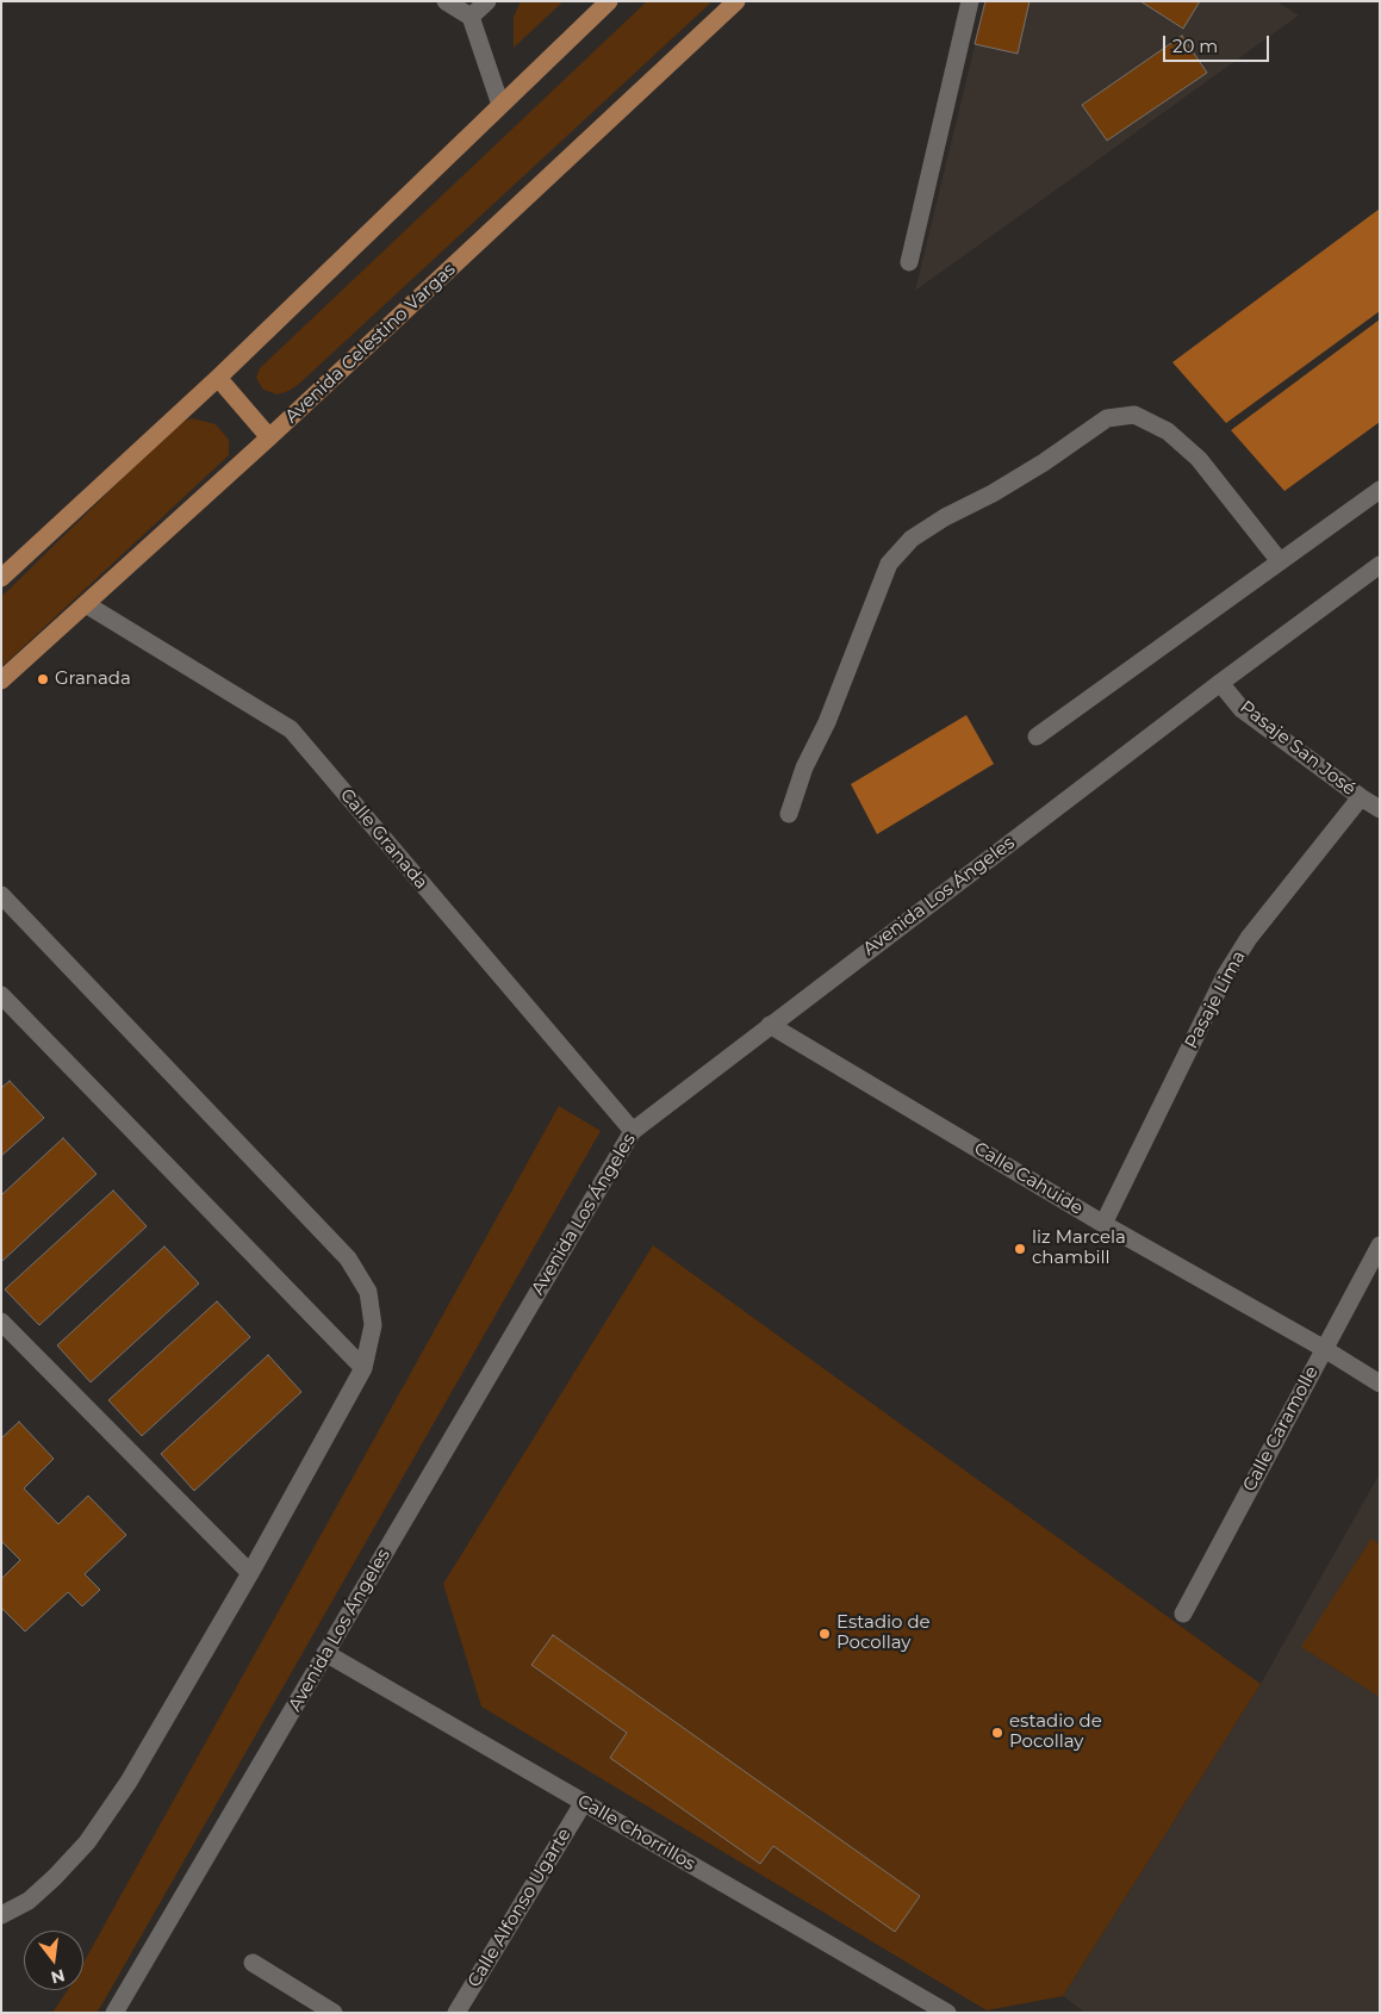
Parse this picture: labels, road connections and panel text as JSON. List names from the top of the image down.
{
  "streets": {
    "main road": ["Avenida Celestino Vargas"],
    "street": [
      "Pasaje San José",
      "Calle Granada",
      "Avenida Los Ángeles",
      "Pasaje Lima",
      "Calle Cahuide",
      "Calle Caramolle",
      "Calle Chorrillos",
      "Calle Alfonso Ugarte"
    ]
  },
  "crossings": [
    ["Avenida Celestino Vargas", "Calle Granada"],
    ["Pasaje San José", "Avenida Los Ángeles"],
    ["Pasaje San José", "Pasaje Lima"],
    ["Calle Granada", "Avenida Los Ángeles"],
    ["Avenida Los Ángeles", "Calle Cahuide"],
    ["Avenida Los Ángeles", "Calle Chorrillos"],
    ["Pasaje Lima", "Calle Cahuide"],
    ["Calle Cahuide", "Calle Caramolle"],
    ["Calle Chorrillos", "Calle Alfonso Ugarte"]
  ],
  "places": [
    "Granada",
    "liz Marcela chambill",
    "Estadio de Pocollay",
    "estadio de Pocollay"
  ],
  "scale_bar": "20 m",
  "north": "bottom"
}
